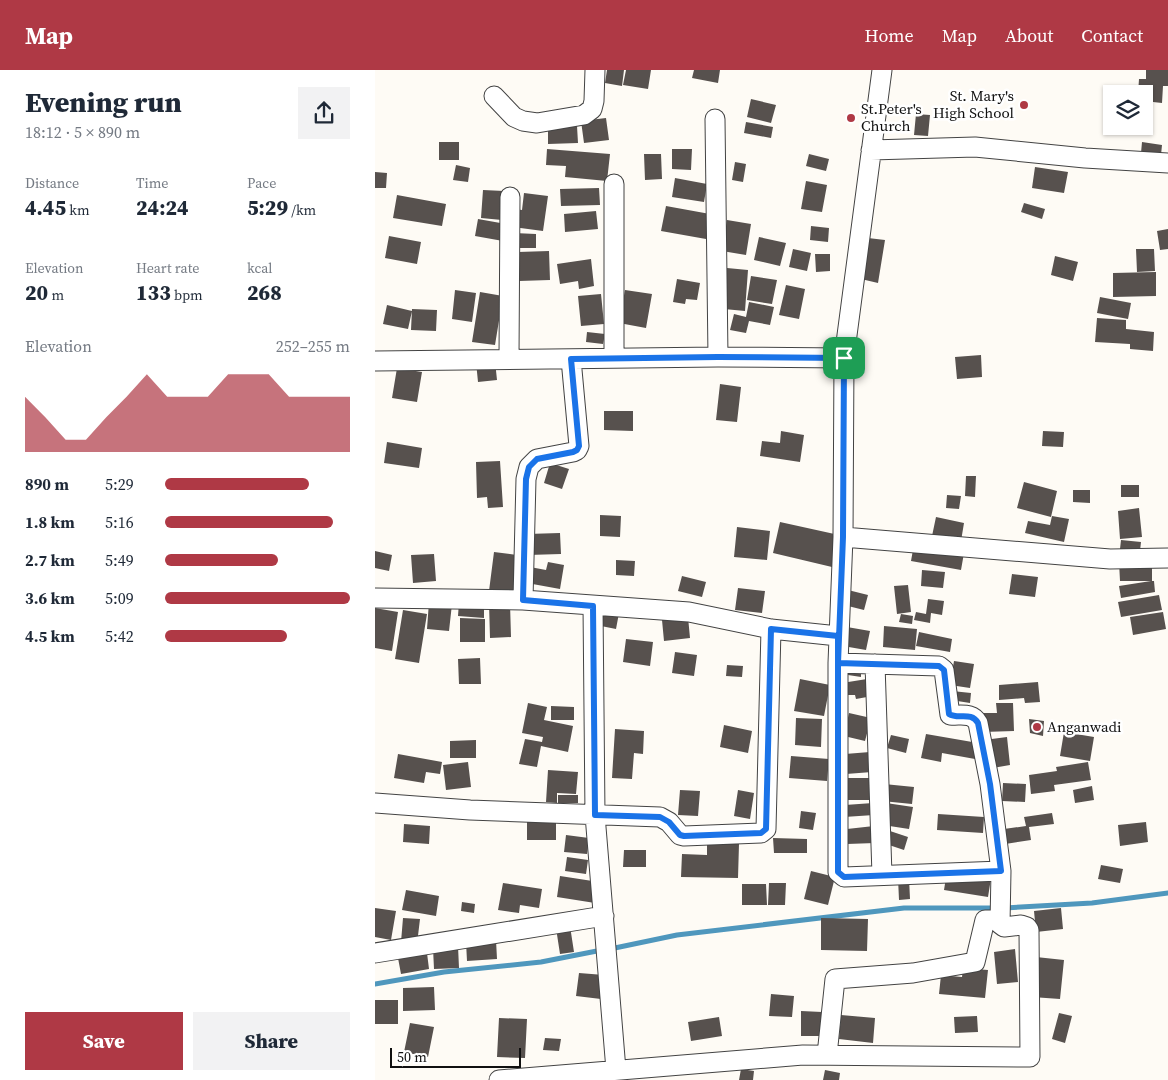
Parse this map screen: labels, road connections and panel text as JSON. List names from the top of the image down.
{
  "places": ["St. Mary's High School", "St.Peter's Church", "Anganwadi"],
  "scale_bar": "50 m",
  "page": {
    "header": "Map",
    "nav": [
      "Home",
      "Map",
      "About",
      "Contact"
    ],
    "heading": ["Evening run", "18:12 · 5 × 890 m"],
    "stats": [
      ["Distance", "4.45 km"],
      ["Time", "24:24"],
      ["Pace", "5:29 /km"],
      ["Elevation", "20 m"],
      ["Heart rate", "133 bpm"],
      ["kcal", "268"]
    ],
    "chart": ["Elevation", "252–255 m"],
    "list": [
      {
        "name": "890 m",
        "note": "5:29"
      },
      {
        "name": "1.8 km",
        "note": "5:16"
      },
      {
        "name": "2.7 km",
        "note": "5:49"
      },
      {
        "name": "3.6 km",
        "note": "5:09"
      },
      {
        "name": "4.5 km",
        "note": "5:42"
      }
    ],
    "buttons": ["Save", "Share"],
    "scale": "50 m"
  }
}
